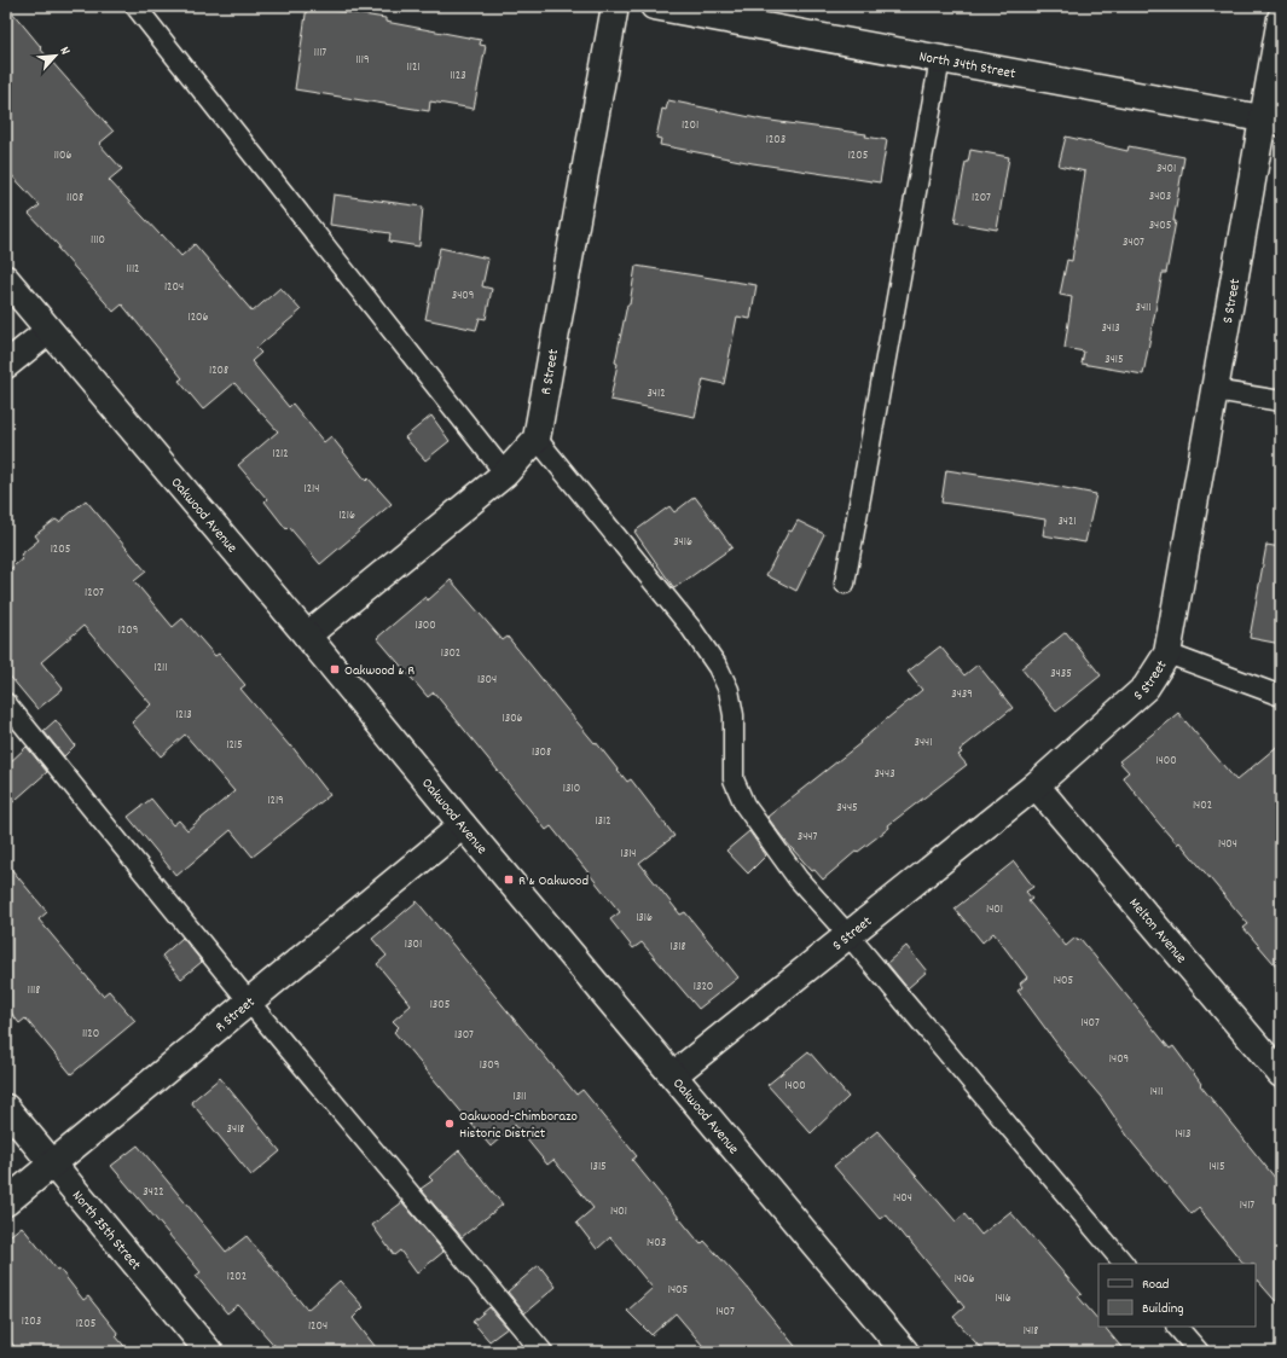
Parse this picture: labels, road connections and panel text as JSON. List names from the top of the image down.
{
  "streets": {
    "street": [
      "North 34th Street",
      "S Street",
      "R Street",
      "Oakwood Avenue",
      "Melton Avenue",
      "North 35th Street"
    ]
  },
  "crossings": [
    ["North 34th Street", "S Street"],
    ["S Street", "Oakwood Avenue"],
    ["S Street", "Melton Avenue"],
    ["R Street", "Oakwood Avenue"],
    ["R Street", "North 35th Street"]
  ],
  "places": {
    "transit": ["Oakwood & R", "R & Oakwood"],
    "other": ["Oakwood-Chimborazo Historic District"]
  },
  "house_numbers": [
    "1117",
    "1119",
    "1121",
    "1123",
    "1201",
    "1203",
    "1106",
    "1205",
    "3401",
    "3403",
    "1108",
    "1207",
    "3405",
    "1110",
    "3407",
    "1112",
    "1204",
    "3409",
    "3411",
    "1206",
    "3413",
    "3415",
    "1208",
    "3412",
    "1212",
    "1214",
    "1216",
    "3421",
    "3416",
    "1205",
    "1207",
    "1300",
    "1209",
    "1302",
    "1211",
    "3435",
    "1304",
    "3439",
    "1213",
    "1306",
    "3441",
    "1215",
    "1308",
    "1400",
    "3443",
    "1310",
    "1219",
    "1402",
    "3445",
    "1312",
    "3447",
    "1404",
    "1314",
    "1401",
    "1316",
    "1301",
    "1318",
    "1405",
    "1320",
    "1118",
    "1305",
    "1407",
    "1120",
    "1307",
    "1409",
    "1309",
    "1400",
    "1411",
    "1311",
    "3418",
    "1413",
    "1315",
    "1415",
    "3422",
    "1404",
    "1417",
    "1401",
    "1403",
    "1202",
    "1406",
    "1405",
    "1416",
    "1407",
    "1203",
    "1205",
    "1204",
    "1418"
  ],
  "legend": ["Road", "Building"],
  "north": "top right"
}
